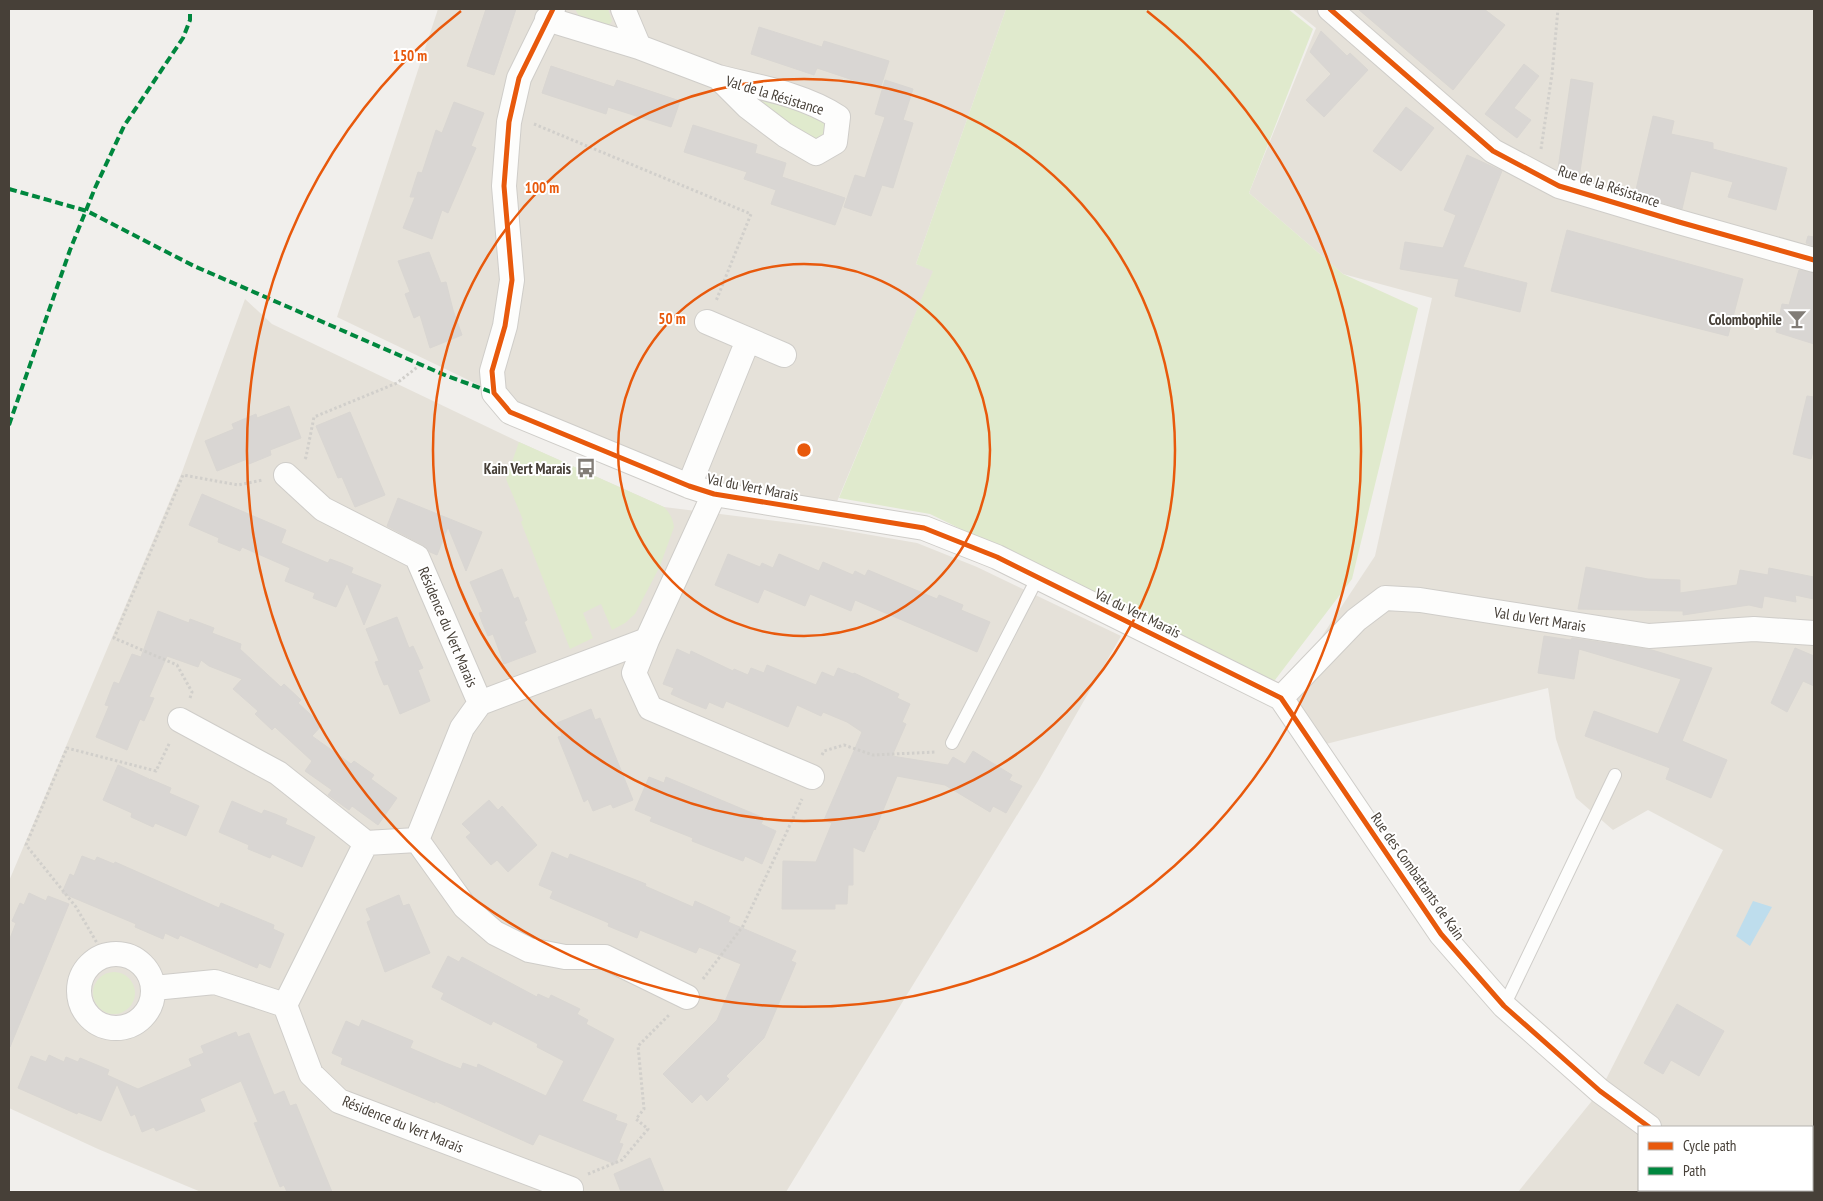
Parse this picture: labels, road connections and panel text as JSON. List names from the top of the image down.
{
  "streets": {
    "street": [
      "Val de la Résistance",
      "Rue de la Résistance",
      "Val du Vert Marais",
      "Résidence du Vert Marais",
      "Rue des Combattants de Kain"
    ]
  },
  "crossings": [
    ["Val de la Résistance", "Val du Vert Marais"],
    ["Val du Vert Marais", "Rue des Combattants de Kain"]
  ],
  "places": {
    "bar": ["Colombophile"],
    "bus stop": ["Kain Vert Marais"]
  },
  "legend": ["Cycle path", "Path"],
  "rings": ["150 m", "100 m", "50 m"]
}
